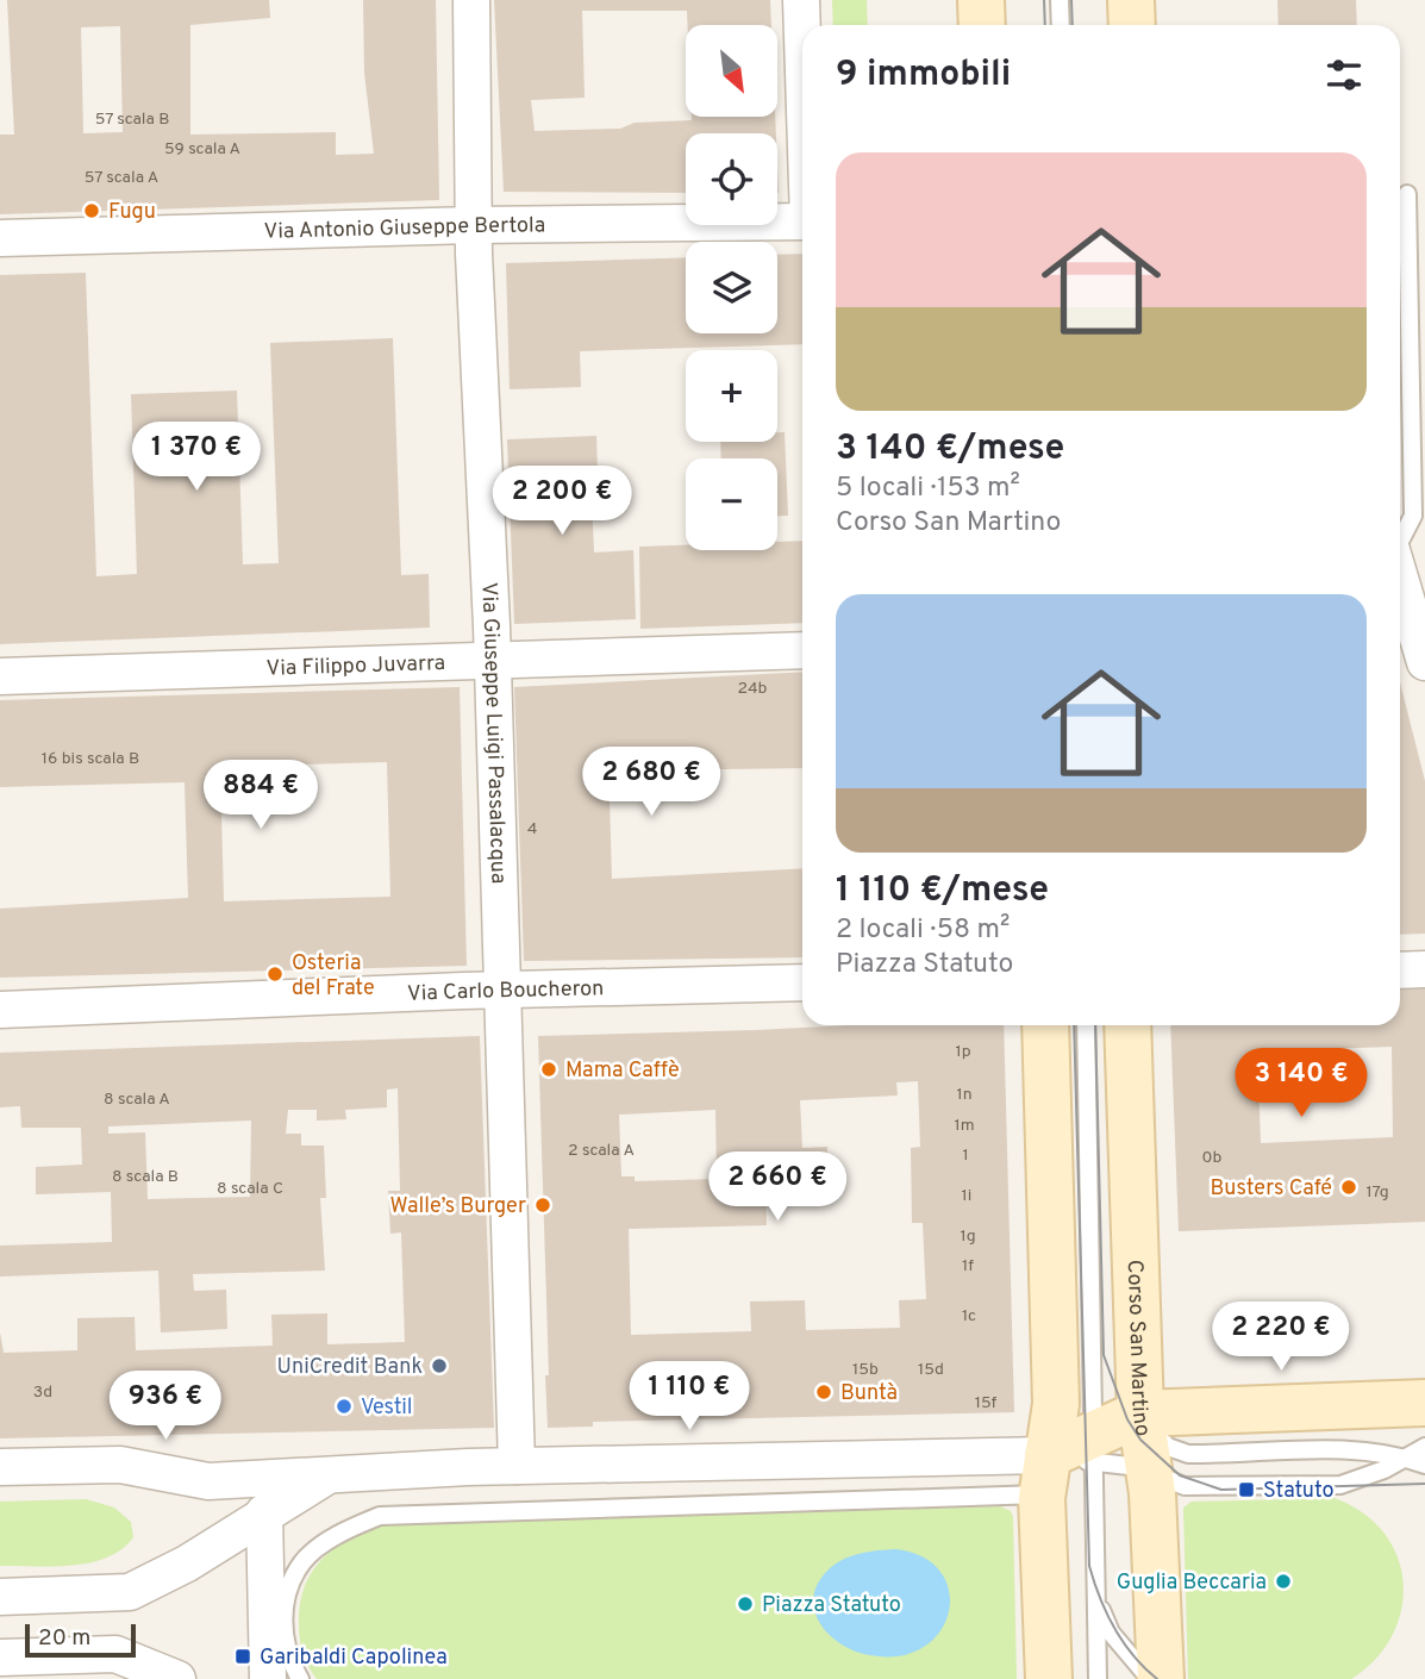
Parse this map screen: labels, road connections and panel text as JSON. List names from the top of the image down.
{
  "streets": {
    "main road": ["Corso San Martino"],
    "street": [
      "Via Antonio Giuseppe Bertola",
      "Via Filippo Juvarra",
      "Via Giuseppe Luigi Passalacqua",
      "Via Carlo Boucheron"
    ]
  },
  "crossings": [
    ["Via Antonio Giuseppe Bertola", "Via Giuseppe Luigi Passalacqua"],
    ["Via Filippo Juvarra", "Via Giuseppe Luigi Passalacqua"],
    ["Via Giuseppe Luigi Passalacqua", "Via Carlo Boucheron"]
  ],
  "places": {
    "other": [
      "Fugu",
      "Osteria del Frate",
      "Mama Caffè",
      "Busters Café",
      "Walle’s Burger",
      "UniCredit Bank",
      "Buntà",
      "Vestil",
      "Guglia Beccaria",
      "Piazza Statuto"
    ],
    "transit": ["Statuto", "Garibaldi Capolinea"]
  },
  "house_numbers": [
    "57 scala B",
    "59 scala A",
    "57 scala A",
    "24b",
    "16 bis scala B",
    "4",
    "1p",
    "1n",
    "8 scala A",
    "1m",
    "2 scala A",
    "1",
    "0b",
    "8 scala B",
    "8 scala C",
    "17g",
    "1i",
    "1g",
    "1f",
    "1c",
    "15b",
    "15d",
    "3d",
    "15f"
  ],
  "scale_bar": "20 m",
  "north": "bottom right",
  "page": {
    "map_buttons": ["+", "−"],
    "heading": "9 immobili",
    "list": [
      {
        "name": "3 140 €/mese",
        "note": "5 locali · 153 m² · Corso San Martino"
      },
      {
        "name": "1 110 €/mese",
        "note": "2 locali · 58 m² · Piazza Statuto"
      }
    ],
    "price": [
      "1 370 €",
      "2 200 €",
      "2 680 €",
      "884 €",
      "3 140 €",
      "2 660 €",
      "2 220 €",
      "1 110 €",
      "936 €"
    ],
    "scale": "20 m"
  }
}
